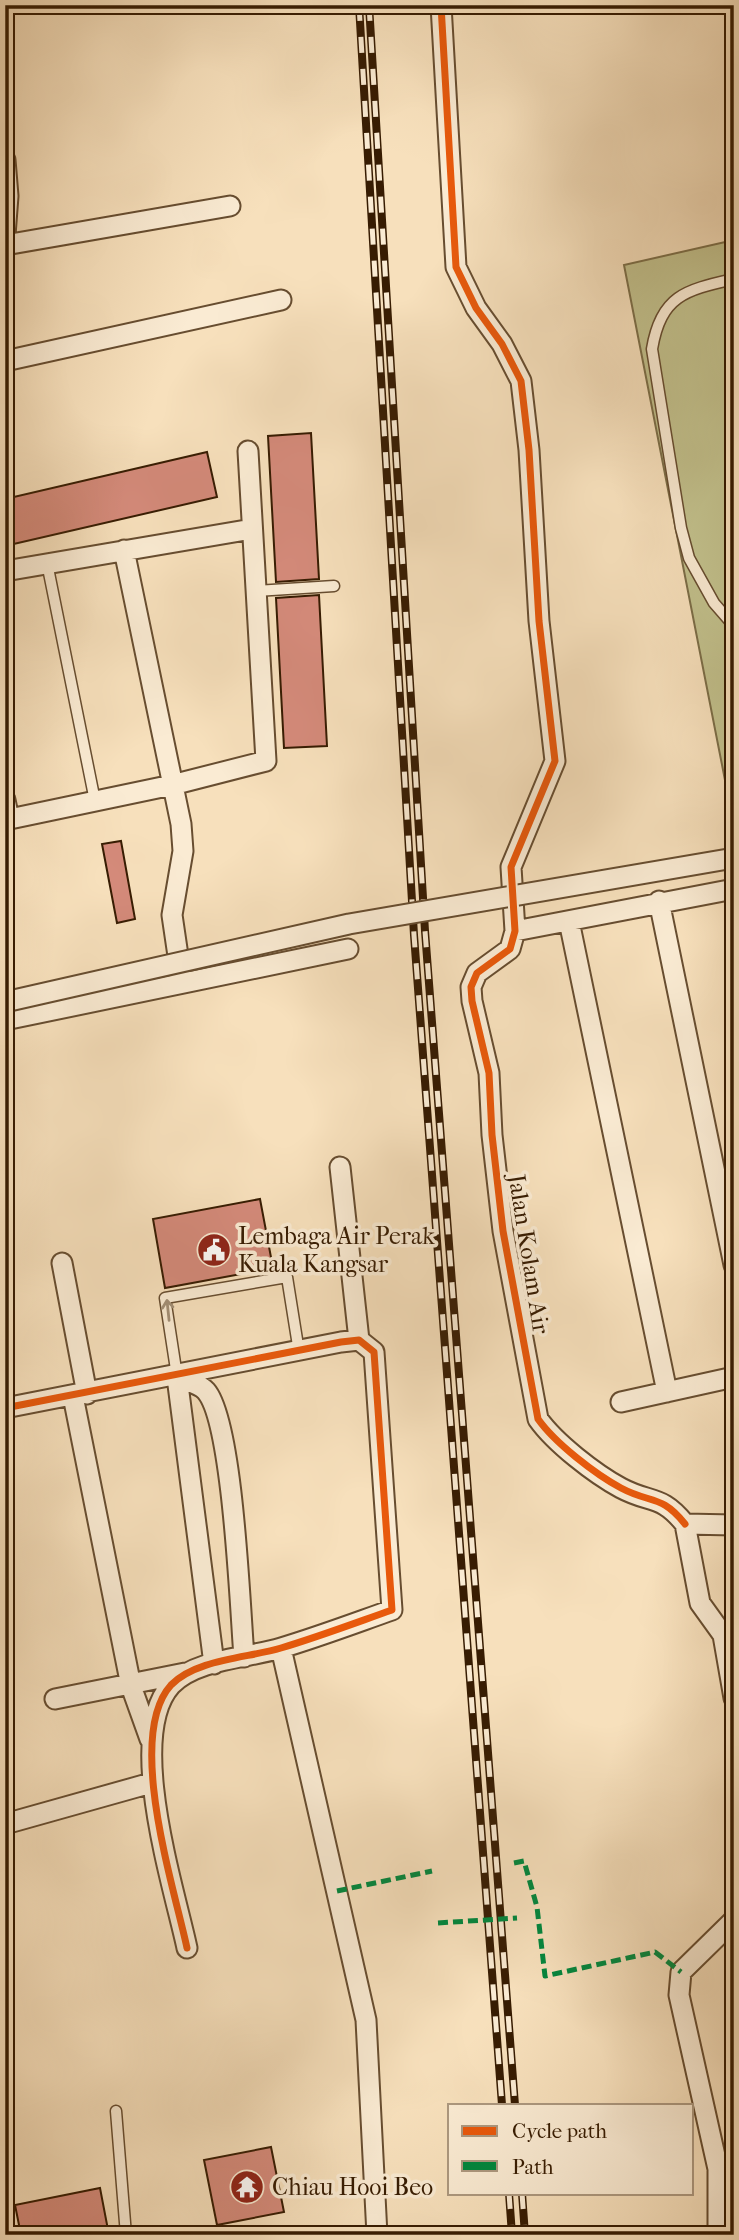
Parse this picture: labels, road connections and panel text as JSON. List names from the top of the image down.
{
  "streets": {
    "street": ["Jalan Kolam Air"]
  },
  "places": {
    "public building": ["Lembaga Air Perak Kuala Kangsar"],
    "temple": ["Chiau Hooi Beo"]
  },
  "legend": ["Cycle path", "Path"]
}
